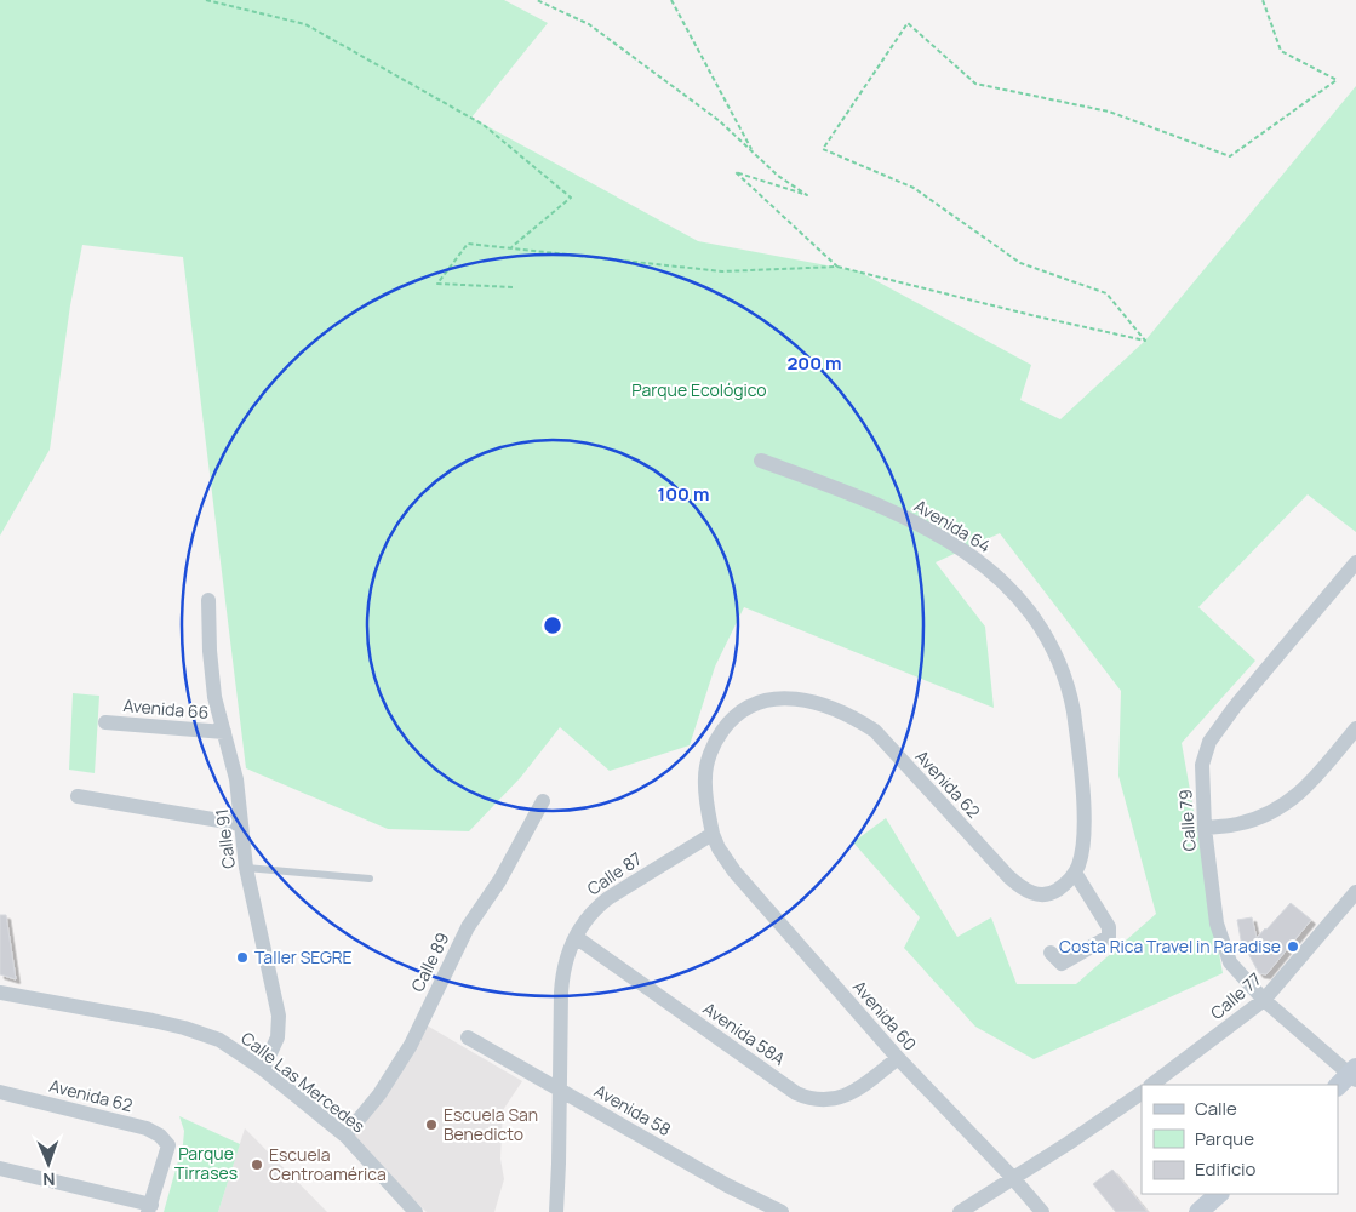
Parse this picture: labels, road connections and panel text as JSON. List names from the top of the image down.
{
  "streets": {
    "street": [
      "Avenida 64",
      "Avenida 66",
      "Avenida 62",
      "Calle 79",
      "Calle 91",
      "Calle 87",
      "Calle 89",
      "Calle 77",
      "Avenida 60",
      "Avenida 58A",
      "Calle Las Mercedes",
      "Avenida 58"
    ]
  },
  "crossings": [
    ["Avenida 64", "Avenida 62"],
    ["Avenida 66", "Calle 91"],
    ["Avenida 62", "Calle 87"],
    ["Avenida 62", "Avenida 60"],
    ["Calle 79", "Calle 77"],
    ["Calle 91", "Calle Las Mercedes"],
    ["Calle 87", "Avenida 60"],
    ["Calle 87", "Avenida 58A"],
    ["Calle 87", "Avenida 58"],
    ["Calle 89", "Calle Las Mercedes"],
    ["Avenida 60", "Avenida 58A"]
  ],
  "parks": ["Parque Ecológico", "Parque Tirrases"],
  "places": [
    "Costa Rica Travel in Paradise",
    "Taller SEGRE",
    "Escuela San Benedicto",
    "Escuela Centroamérica"
  ],
  "legend": ["Calle", "Parque", "Edificio"],
  "north": "bottom",
  "rings": ["200 m", "100 m"]
}
